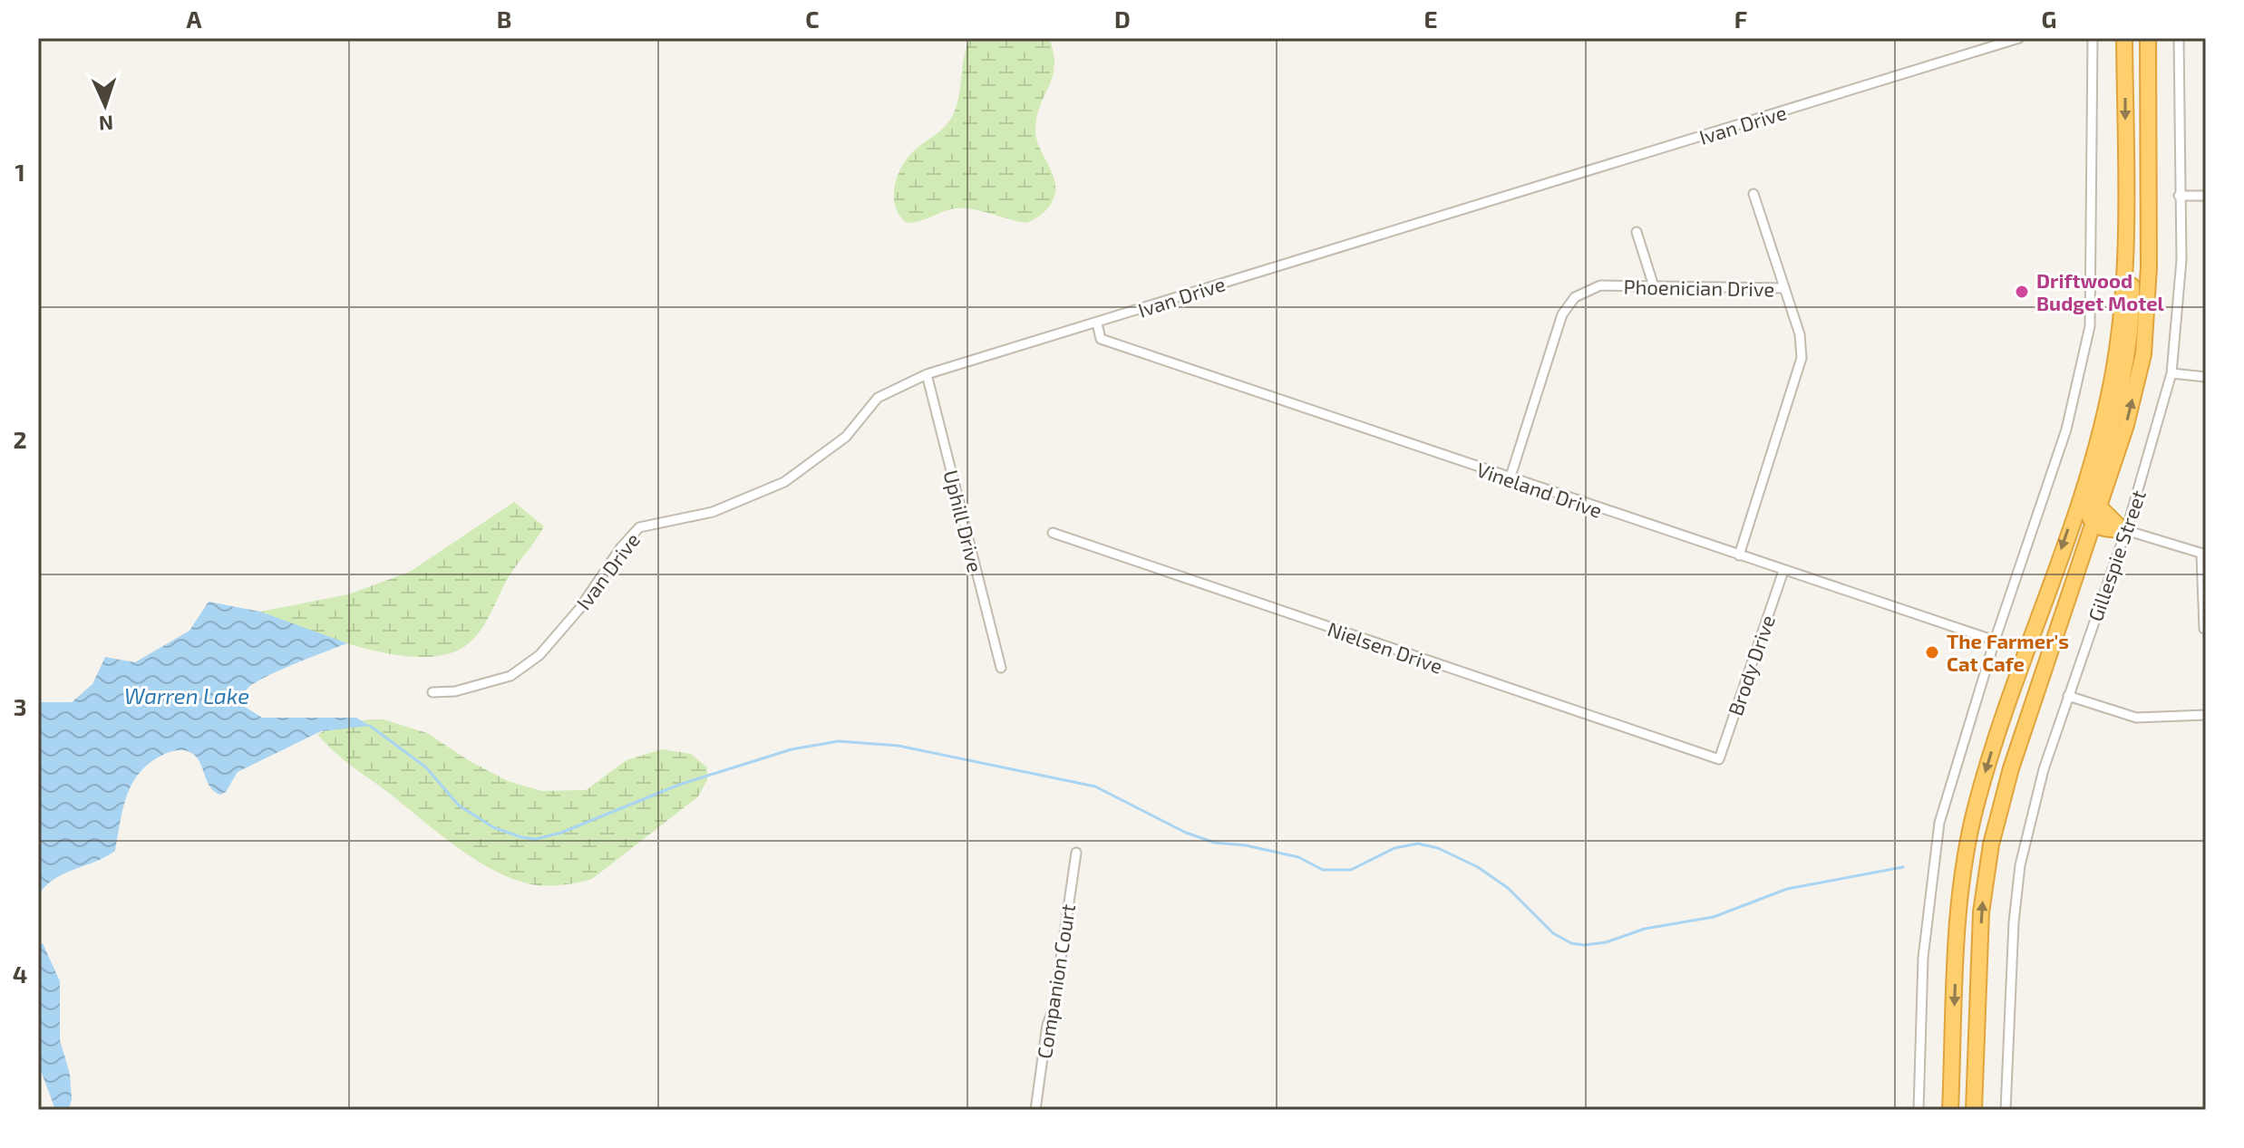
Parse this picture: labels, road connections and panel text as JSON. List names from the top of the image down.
{
  "streets": {
    "street": [
      "Ivan Drive",
      "Phoenician Drive",
      "Vineland Drive",
      "Uphill Drive",
      "Gillespie Street",
      "Nielsen Drive",
      "Brody Drive",
      "Companion Court"
    ]
  },
  "crossings": [
    ["Ivan Drive", "Vineland Drive"],
    ["Ivan Drive", "Uphill Drive"],
    ["Phoenician Drive", "Vineland Drive"],
    ["Vineland Drive", "Brody Drive"],
    ["Nielsen Drive", "Brody Drive"]
  ],
  "water": ["Warren Lake"],
  "places": ["Driftwood Budget Motel", "The Farmer's Cat Cafe"],
  "north": "bottom",
  "grid": {
    "columns": [
      "A",
      "B",
      "C",
      "D",
      "E",
      "F",
      "G"
    ],
    "rows": [
      "1",
      "2",
      "3",
      "4"
    ]
  }
}
